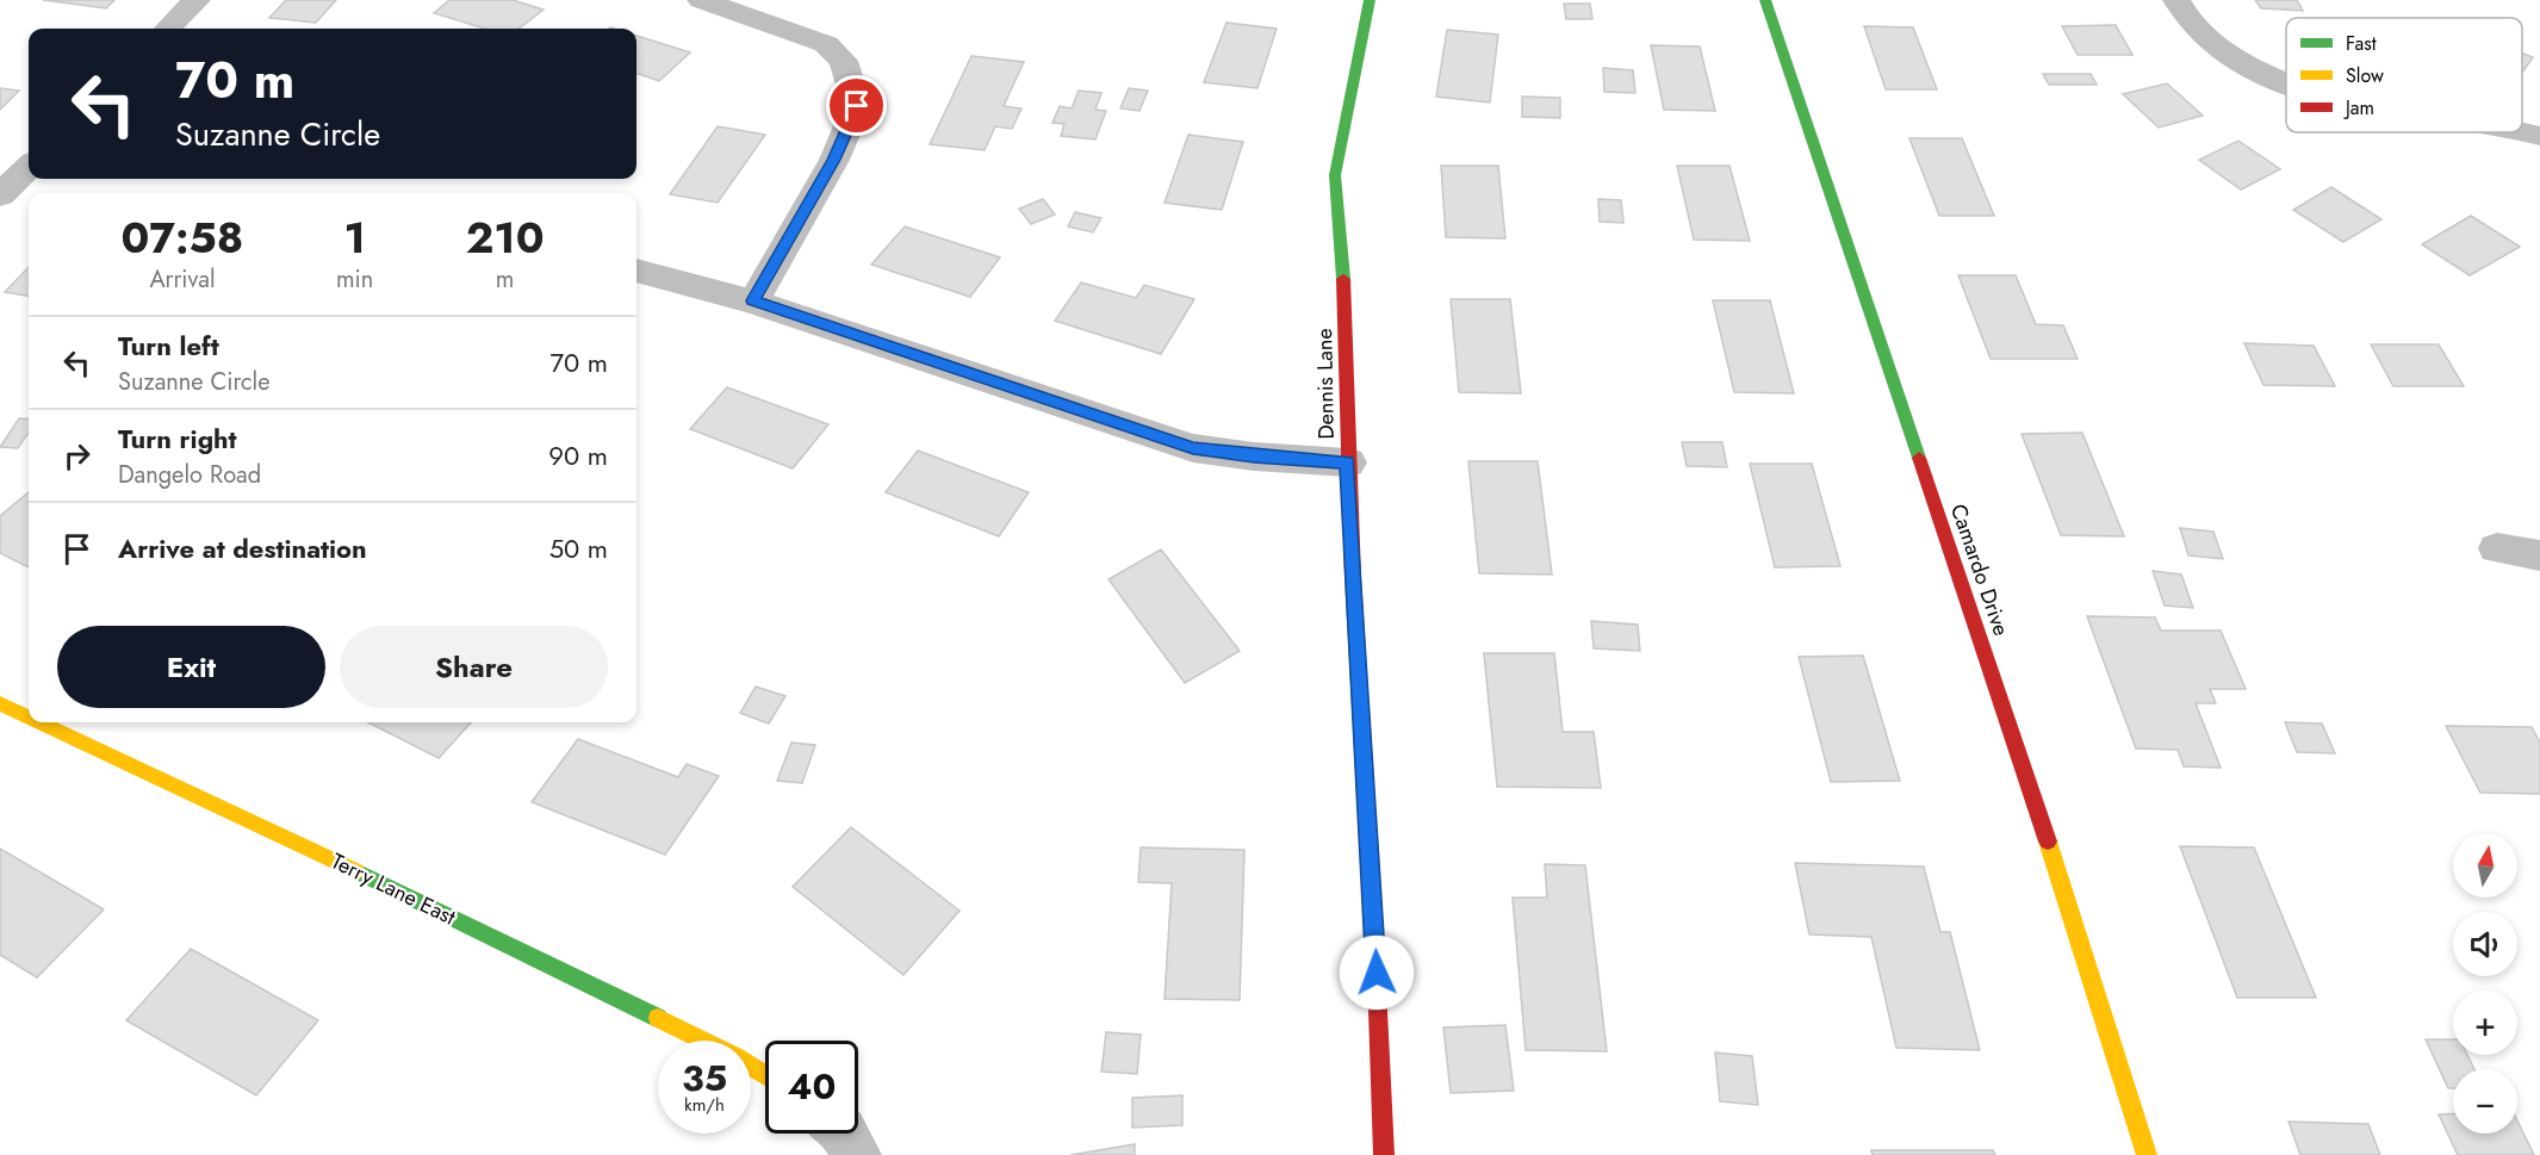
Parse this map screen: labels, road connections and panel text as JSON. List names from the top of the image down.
{
  "streets": {
    "street": ["Dennis Lane", "Camardo Drive", "Terry Lane East"]
  },
  "legend": ["Fast", "Slow", "Jam"],
  "north": "top",
  "page": {
    "turn": ["70 m", "Suzanne Circle"],
    "eta": [
      "07:58",
      "Arrival",
      "1",
      "min",
      "210",
      "m"
    ],
    "list": [
      {
        "name": "Turn left",
        "note": "Suzanne Circle",
        "value": "70 m"
      },
      {
        "name": "Turn right",
        "note": "Dangelo Road",
        "value": "90 m"
      },
      {
        "name": "Arrive at destination",
        "value": "50 m"
      }
    ],
    "buttons": ["Exit", "Share"],
    "map_buttons": ["+", "−"],
    "speed": "35 km/h",
    "limit": "40"
  }
}
